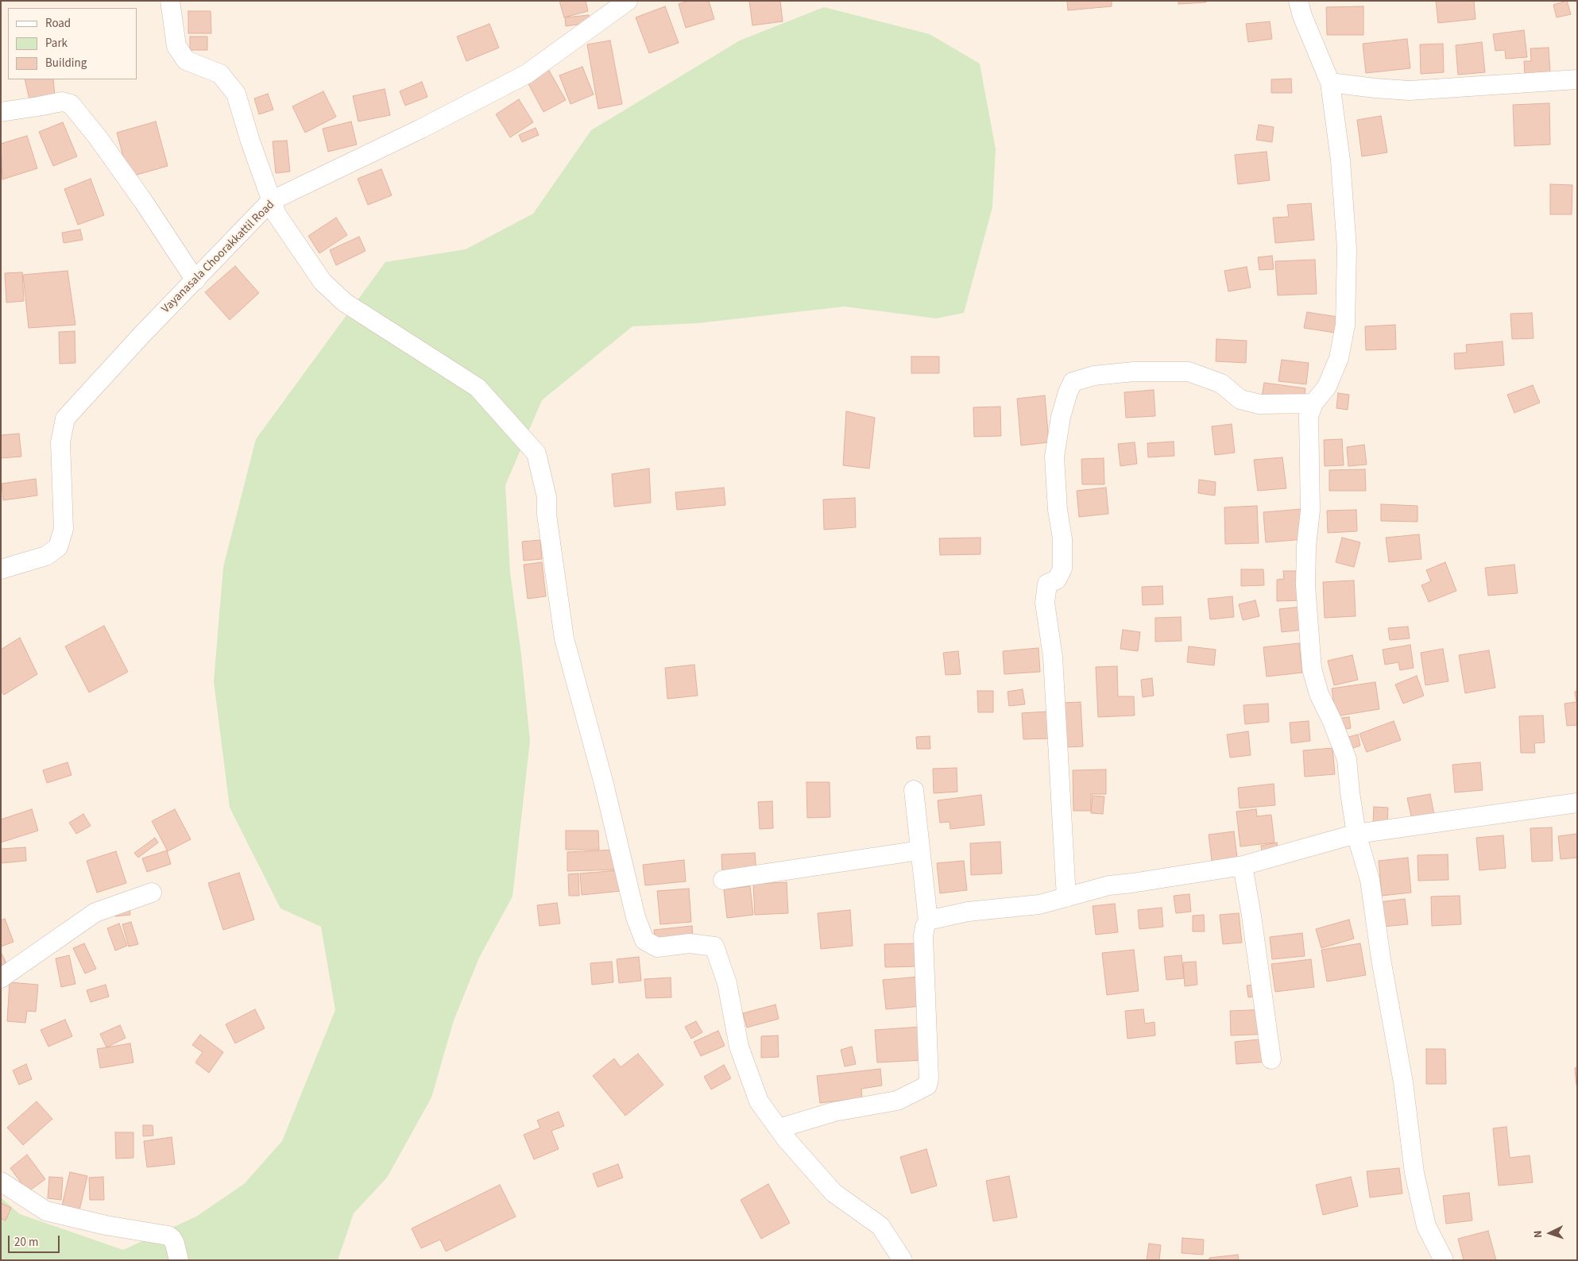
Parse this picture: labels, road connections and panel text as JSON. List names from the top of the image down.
{
  "streets": {
    "street": ["Vayanasala Choorakkattil Road"]
  },
  "legend": ["Road", "Park", "Building"],
  "scale_bar": "20 m",
  "north": "left"
}
